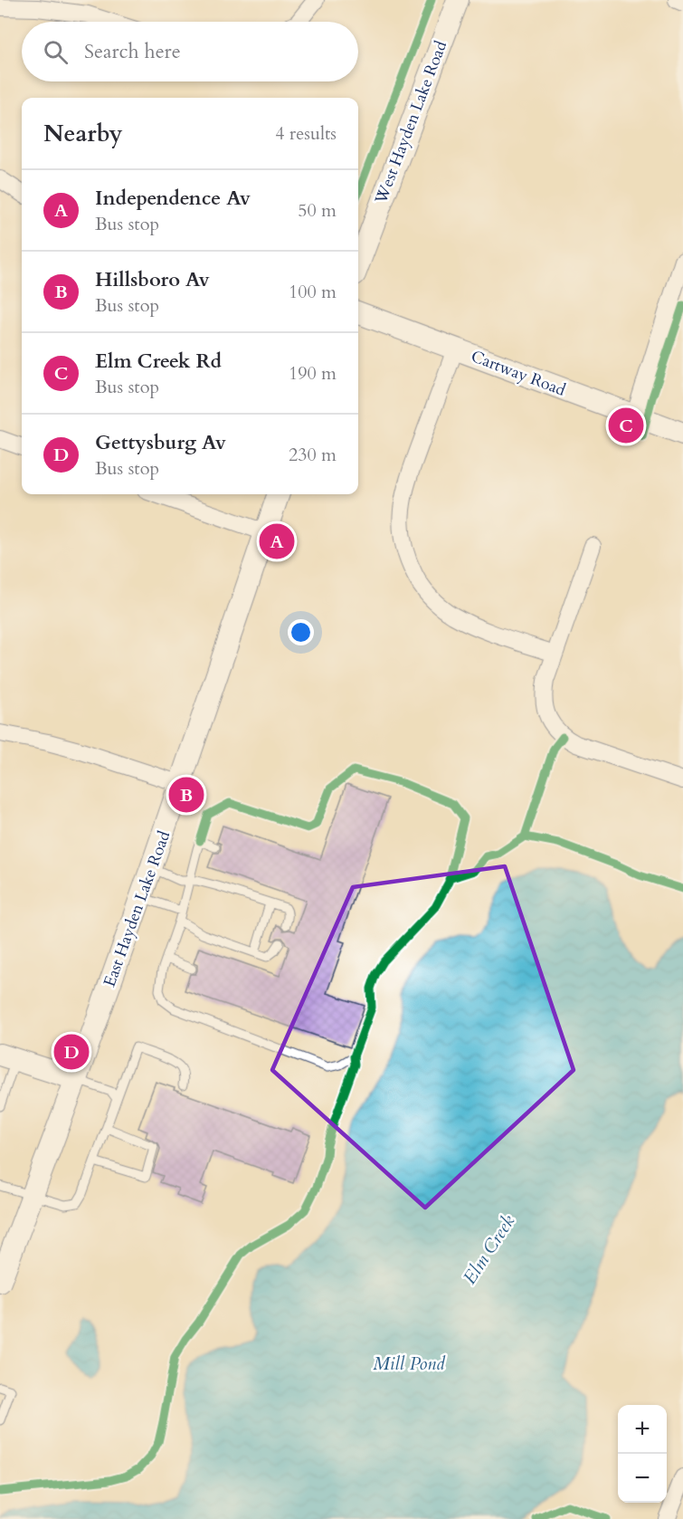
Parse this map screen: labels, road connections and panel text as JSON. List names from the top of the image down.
{
  "streets": {
    "main road": ["West Hayden Lake Road", "Cartway Road", "East Hayden Lake Road"]
  },
  "water": ["Elm Creek", "Mill Pond"],
  "page": {
    "search": "Search here",
    "heading": ["Nearby", "4 results"],
    "list": [
      {
        "mark": "A",
        "name": "Independence Av",
        "note": "Bus stop",
        "value": "50 m"
      },
      {
        "mark": "B",
        "name": "Hillsboro Av",
        "note": "Bus stop",
        "value": "100 m"
      },
      {
        "mark": "C",
        "name": "Elm Creek Rd",
        "note": "Bus stop",
        "value": "190 m"
      },
      {
        "mark": "D",
        "name": "Gettysburg Av",
        "note": "Bus stop",
        "value": "230 m"
      }
    ],
    "pins": [
      "C",
      "A",
      "B",
      "D"
    ],
    "map_buttons": ["+", "−"]
  }
}
